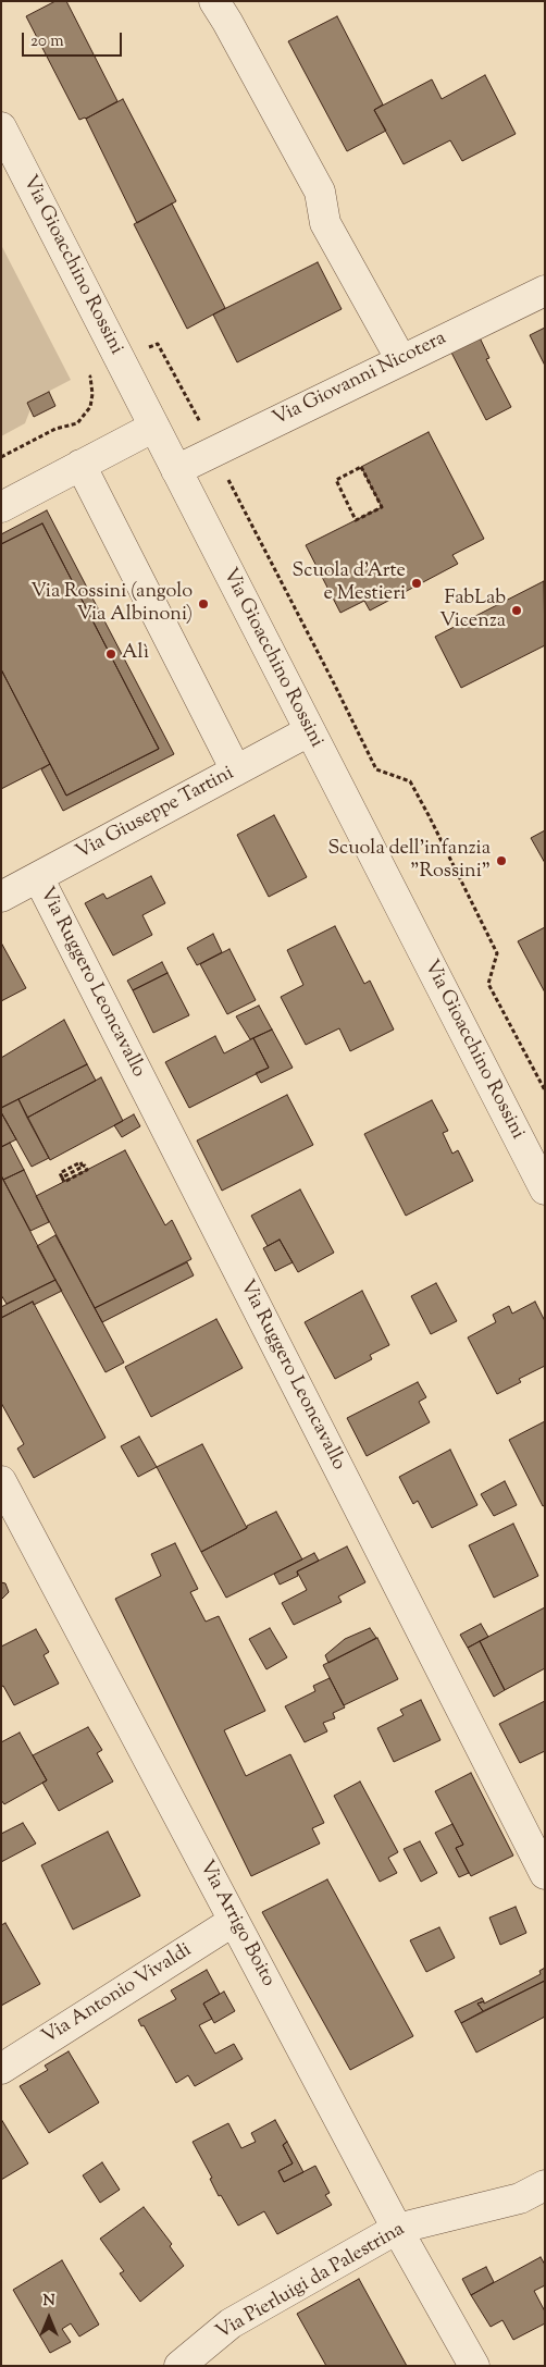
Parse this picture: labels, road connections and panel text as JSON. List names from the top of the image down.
{
  "streets": {
    "street": [
      "Via Gioacchino Rossini",
      "Via Giovanni Nicotera",
      "Via Giuseppe Tartini",
      "Via Ruggero Leoncavallo",
      "Via Arrigo Boito",
      "Via Antonio Vivaldi",
      "Via Pierluigi da Palestrina"
    ]
  },
  "crossings": [
    ["Via Gioacchino Rossini", "Via Giovanni Nicotera"],
    ["Via Gioacchino Rossini", "Via Giuseppe Tartini"],
    ["Via Giuseppe Tartini", "Via Ruggero Leoncavallo"],
    ["Via Arrigo Boito", "Via Antonio Vivaldi"],
    ["Via Arrigo Boito", "Via Pierluigi da Palestrina"]
  ],
  "places": [
    "Scuola d'Arte e Mestieri",
    "Via Rossini (angolo Via Albinoni)",
    "FabLab Vicenza",
    "Alì",
    "Scuola dell'infanzia \"Rossini\""
  ],
  "scale_bar": "20 m",
  "north": "top"
}
